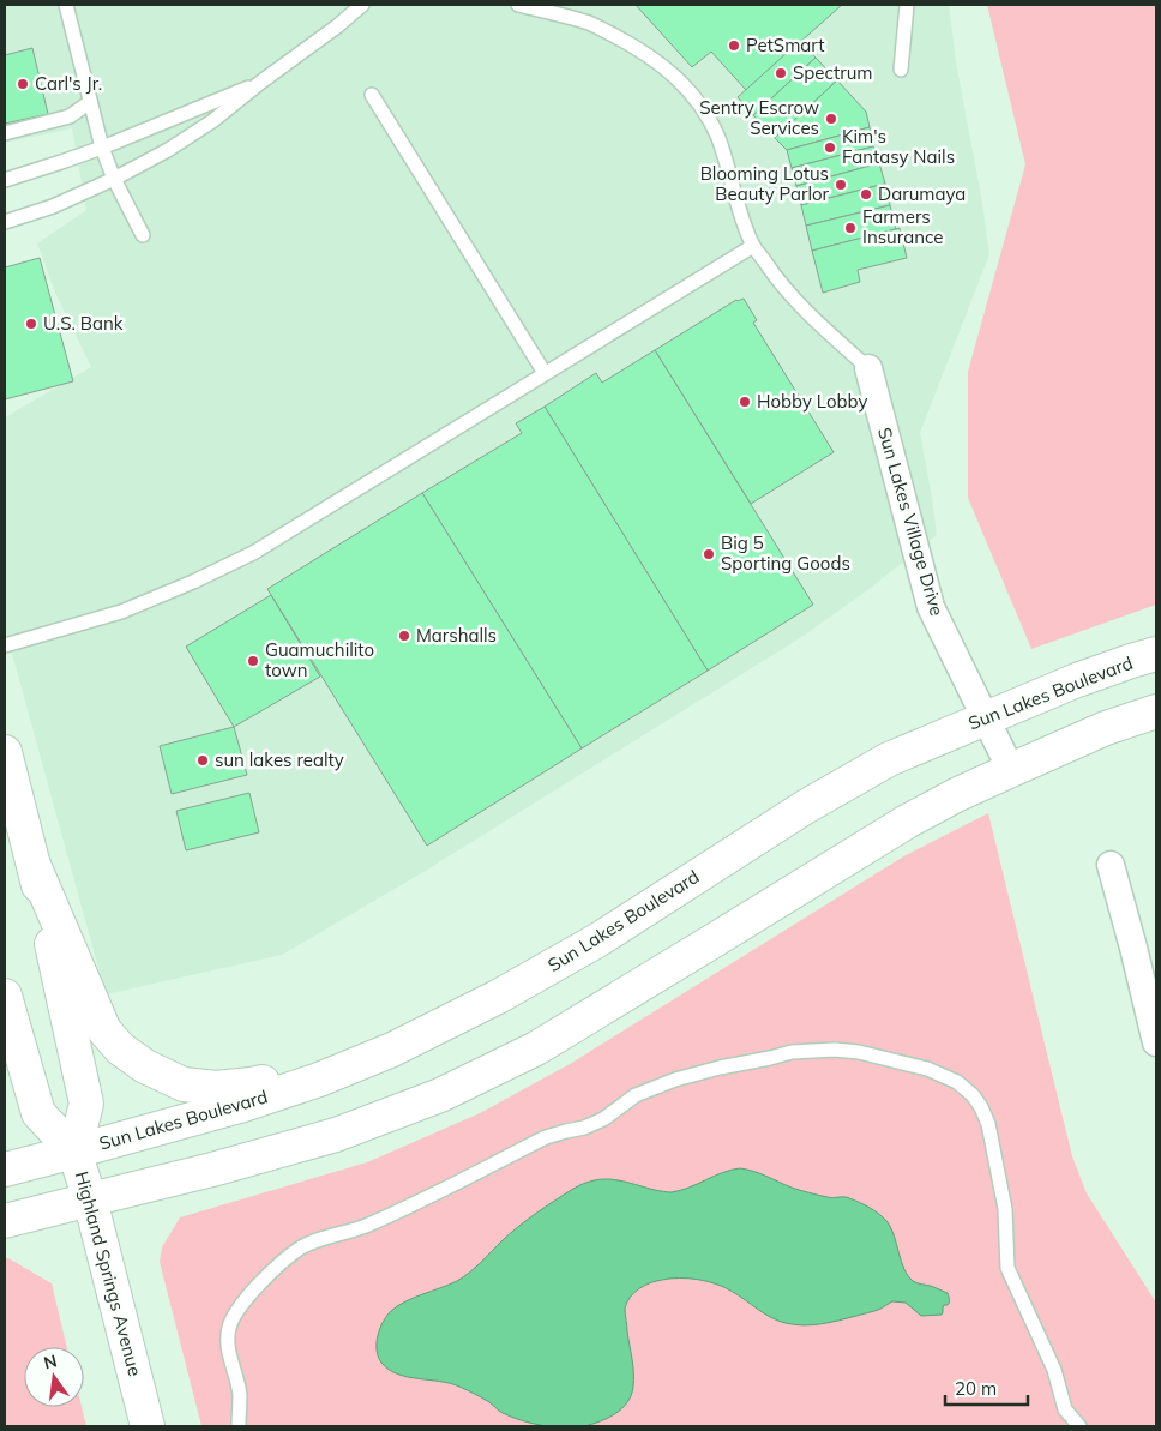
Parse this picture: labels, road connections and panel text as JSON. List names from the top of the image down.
{
  "streets": {
    "street": ["Sun Lakes Village Drive", "Sun Lakes Boulevard", "Highland Springs Avenue"]
  },
  "crossings": [
    ["Sun Lakes Village Drive", "Sun Lakes Boulevard"],
    ["Sun Lakes Boulevard", "Highland Springs Avenue"]
  ],
  "places": [
    "PetSmart",
    "Spectrum",
    "Carl's Jr.",
    "Sentry Escrow Services",
    "Kim's Fantasy Nails",
    "Blooming Lotus Beauty Parlor",
    "Darumaya",
    "Farmers Insurance",
    "U.S. Bank",
    "Hobby Lobby",
    "Big 5 Sporting Goods",
    "Marshalls",
    "Guamuchilito town",
    "sun lakes realty"
  ],
  "scale_bar": "20 m",
  "north": "top"
}
